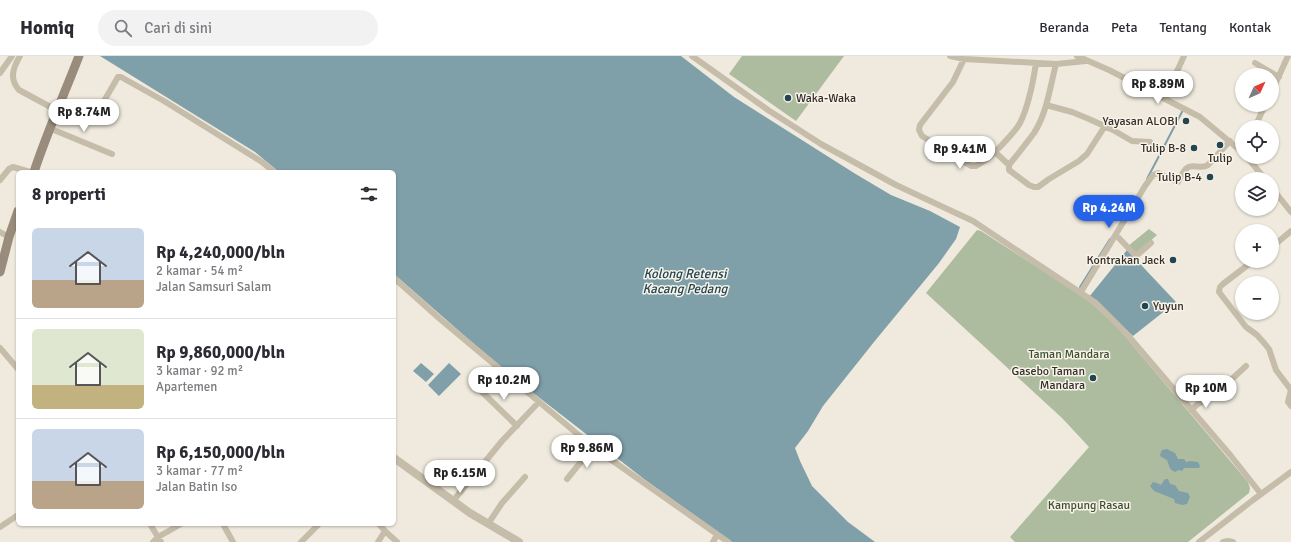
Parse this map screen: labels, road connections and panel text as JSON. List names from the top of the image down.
{
  "water": ["Kolong Retensi Kacang Pedang"],
  "parks": ["Taman Mandara", "Kampung Rasau"],
  "places": [
    "Waka-Waka",
    "Yayasan ALOBI",
    "Tulip",
    "Tulip B-8",
    "Tulip B-4",
    "Kontrakan Jack",
    "Yuyun",
    "Gasebo Taman Mandara"
  ],
  "north": "top right",
  "page": {
    "header": "Homiq",
    "search": "Cari di sini",
    "nav": [
      "Beranda",
      "Peta",
      "Tentang",
      "Kontak"
    ],
    "map_buttons": ["+", "−"],
    "price": [
      "Rp 8.89M",
      "Rp 8.74M",
      "Rp 9.41M",
      "Rp 4.24M",
      "Rp 10.2M",
      "Rp 10M",
      "Rp 9.86M",
      "Rp 6.15M"
    ],
    "heading": "8 properti",
    "list": [
      {
        "name": "Rp 4,240,000/bln",
        "note": "2 kamar · 54 m² · Jalan Samsuri Salam"
      },
      {
        "name": "Rp 9,860,000/bln",
        "note": "3 kamar · 92 m² · Apartemen"
      },
      {
        "name": "Rp 6,150,000/bln",
        "note": "3 kamar · 77 m² · Jalan Batin Iso"
      }
    ]
  }
}
